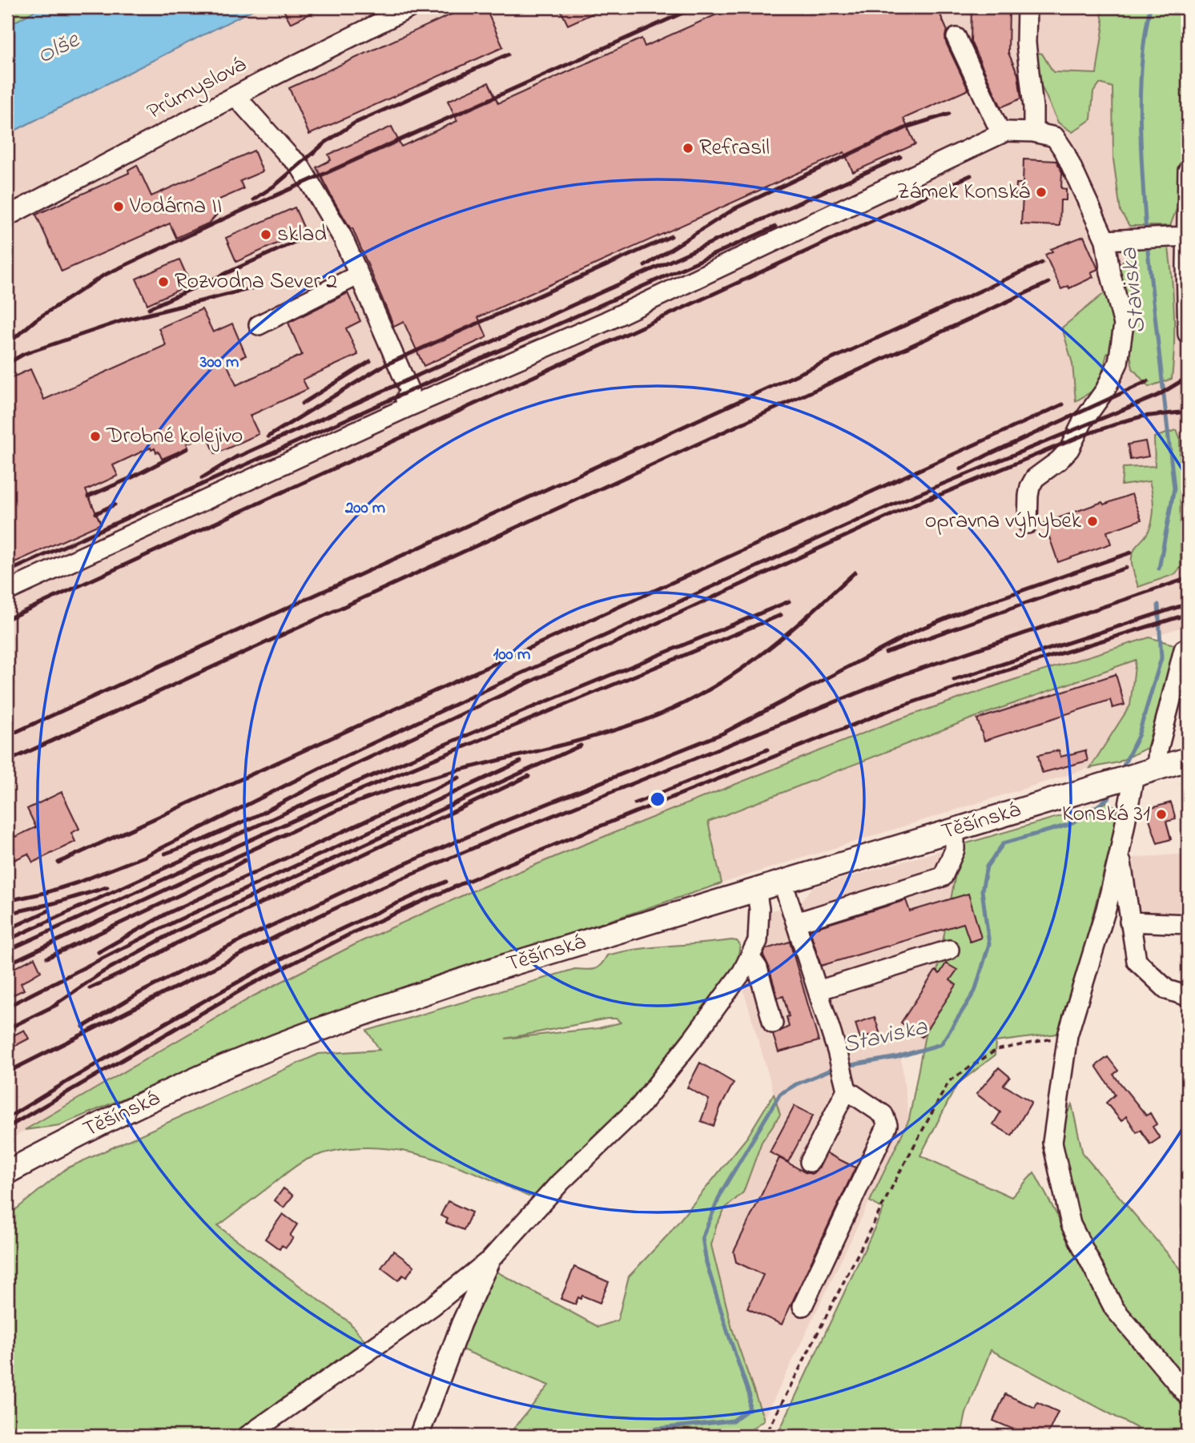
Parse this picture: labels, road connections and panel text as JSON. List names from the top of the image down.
{
  "streets": {
    "main road": ["Těšínská"],
    "street": ["Průmyslová"]
  },
  "water": ["Olše", "Staviska"],
  "places": [
    "Refrasil",
    "Zámek Konská",
    "Vodárna II",
    "sklad",
    "Rozvodna Sever 2",
    "Drobné kolejivo",
    "opravna výhybek",
    "Konská 31"
  ],
  "rings": ["300 m", "200 m", "100 m"]
}
